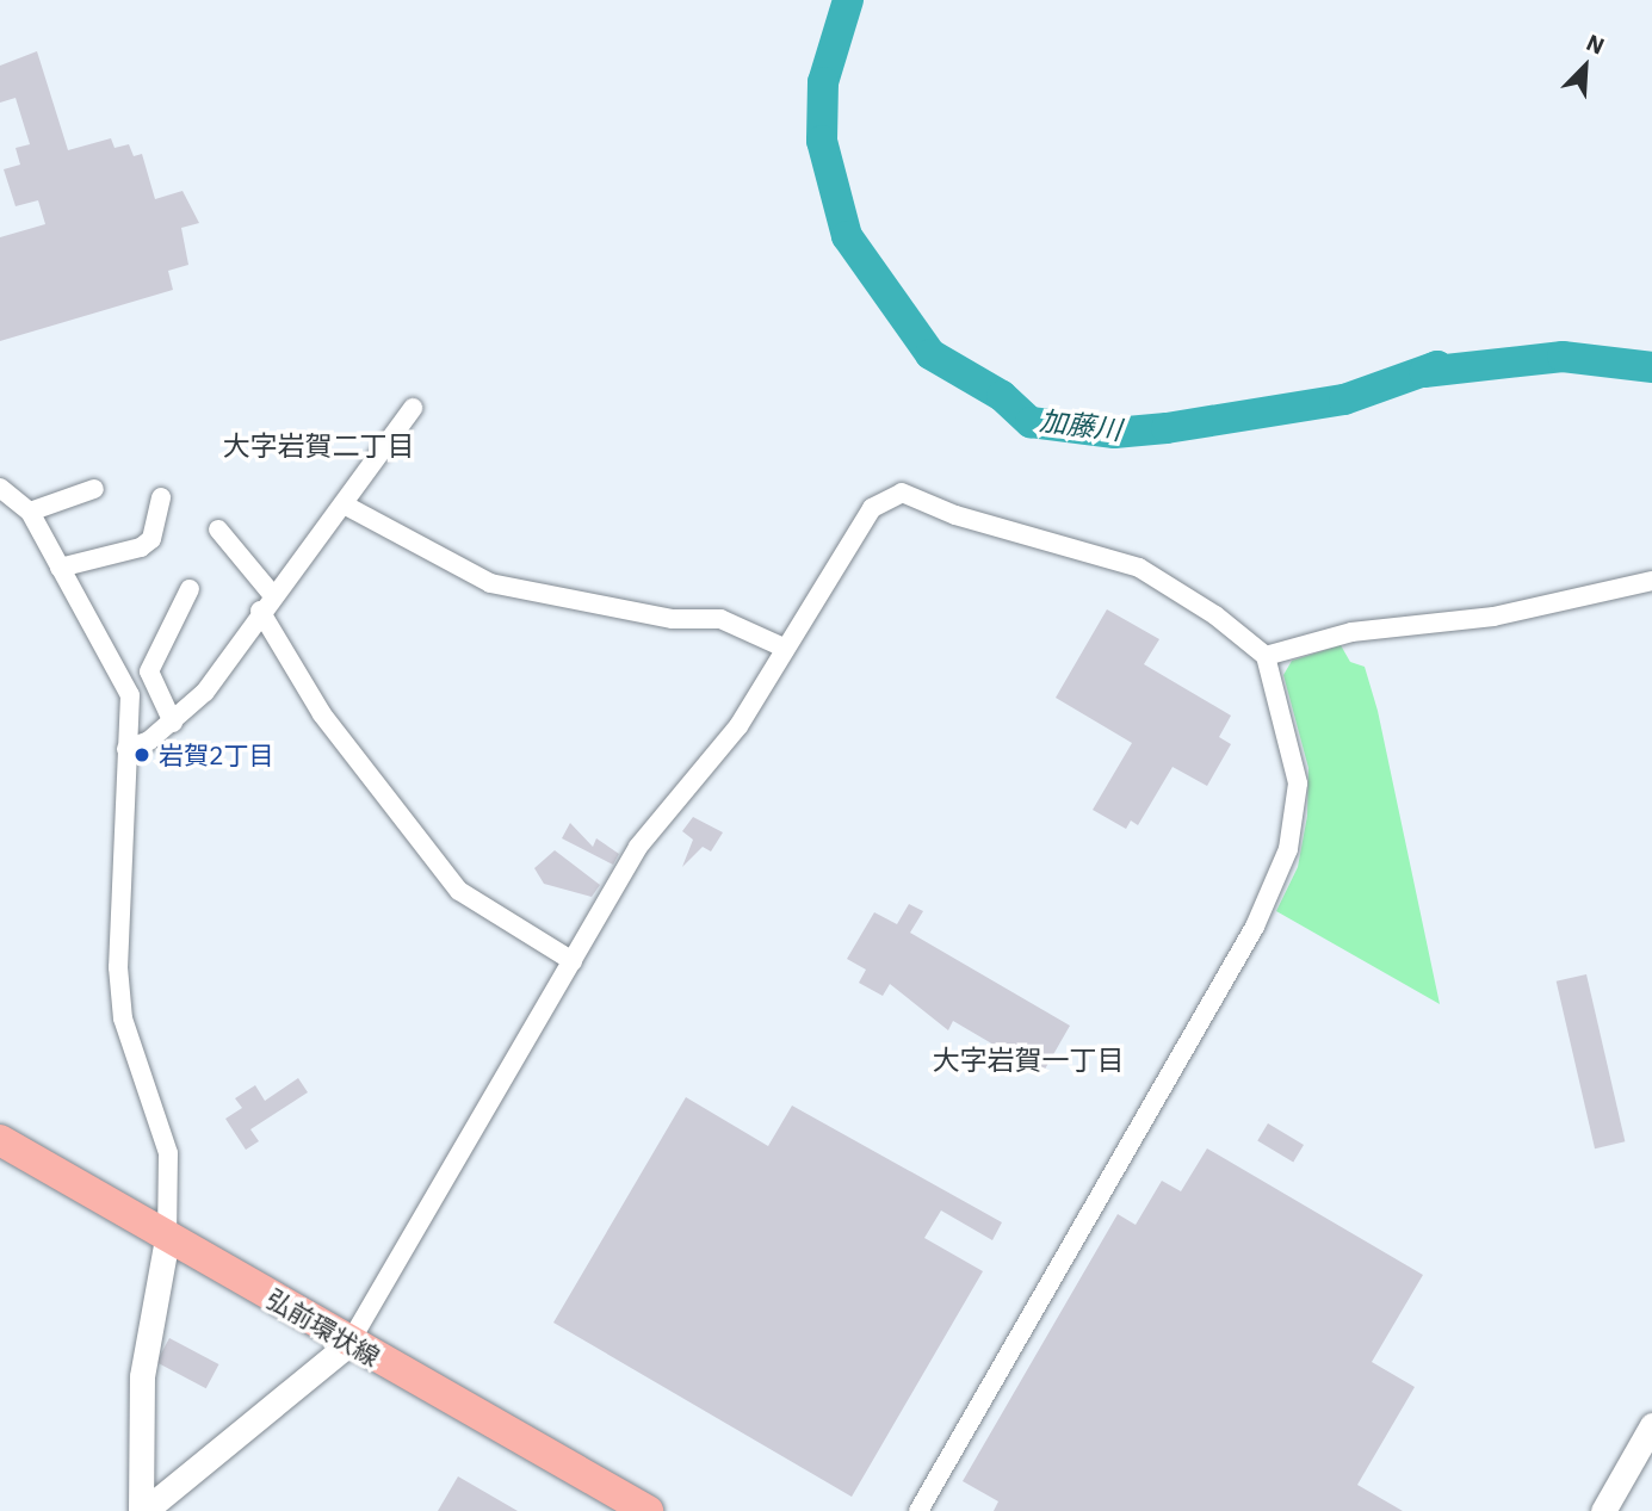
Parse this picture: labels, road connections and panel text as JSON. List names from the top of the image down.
{
  "streets": {
    "main road": ["弘前環状線"]
  },
  "districts": ["大字岩賀二丁目", "大字岩賀一丁目"],
  "water": ["加藤川"],
  "places": ["岩賀2丁目"],
  "north": "top right"
}
